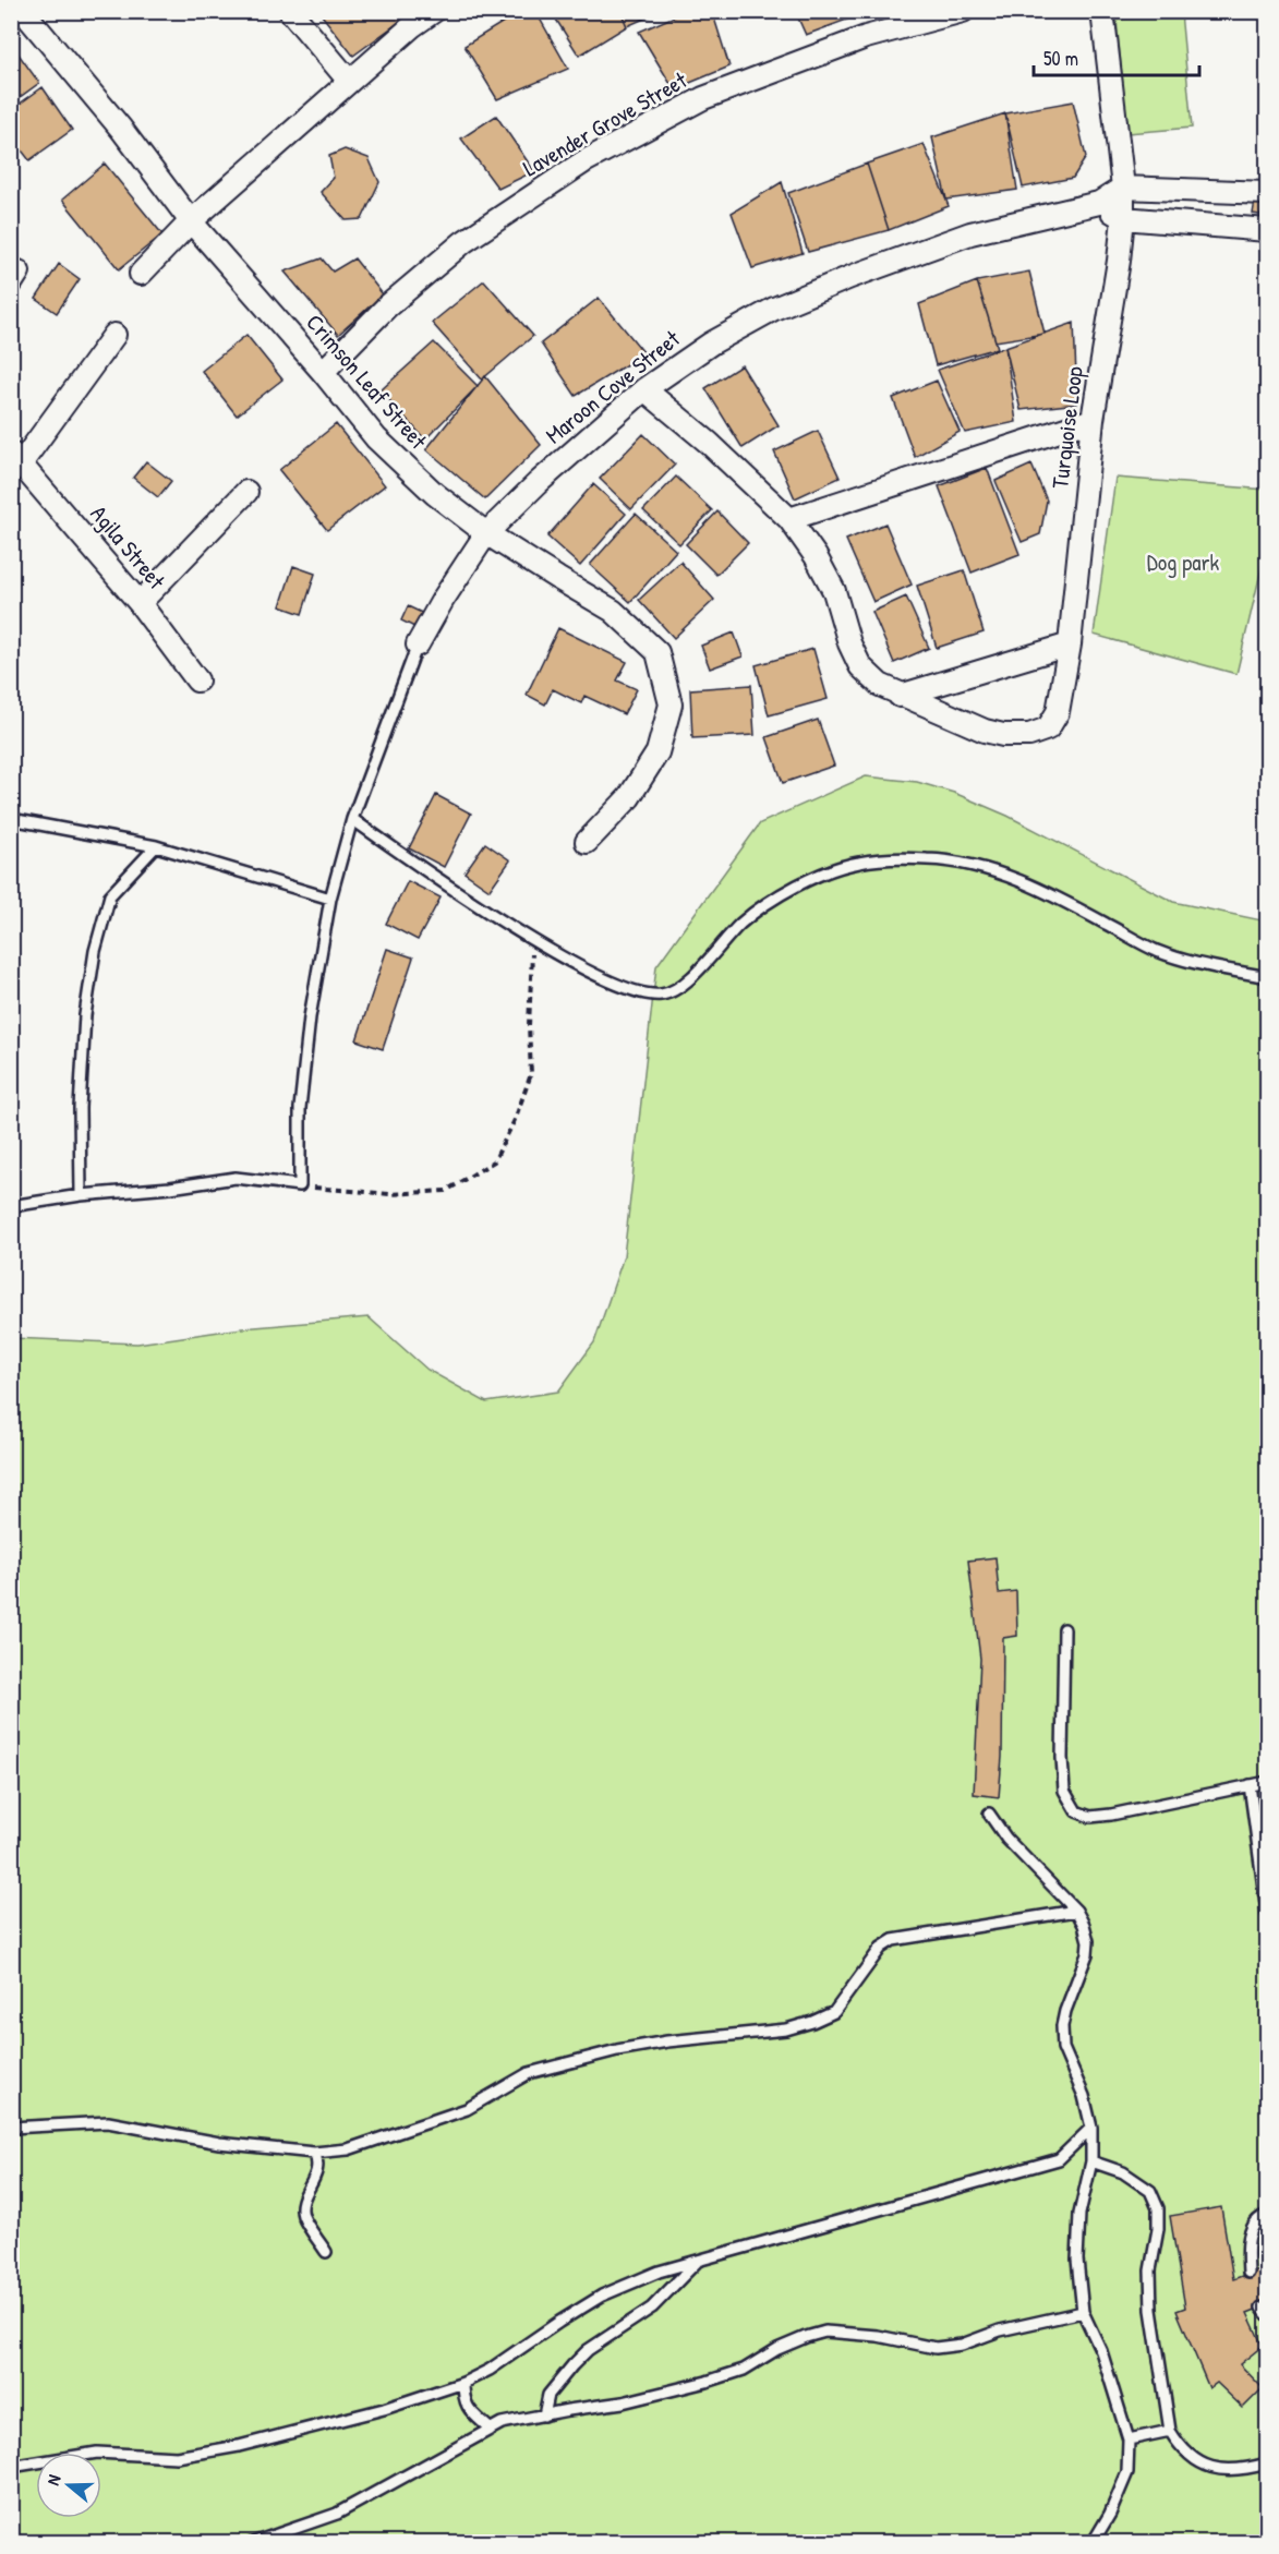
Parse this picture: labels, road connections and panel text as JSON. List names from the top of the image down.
{
  "streets": {
    "street": [
      "Lavender Grove Street",
      "Crimson Leaf Street",
      "Maroon Cove Street",
      "Turquoise Loop",
      "Agila Street"
    ]
  },
  "crossings": [
    ["Lavender Grove Street", "Crimson Leaf Street"],
    ["Crimson Leaf Street", "Maroon Cove Street"],
    ["Maroon Cove Street", "Turquoise Loop"]
  ],
  "parks": ["Dog park"],
  "scale_bar": "50 m",
  "north": "left"
}
